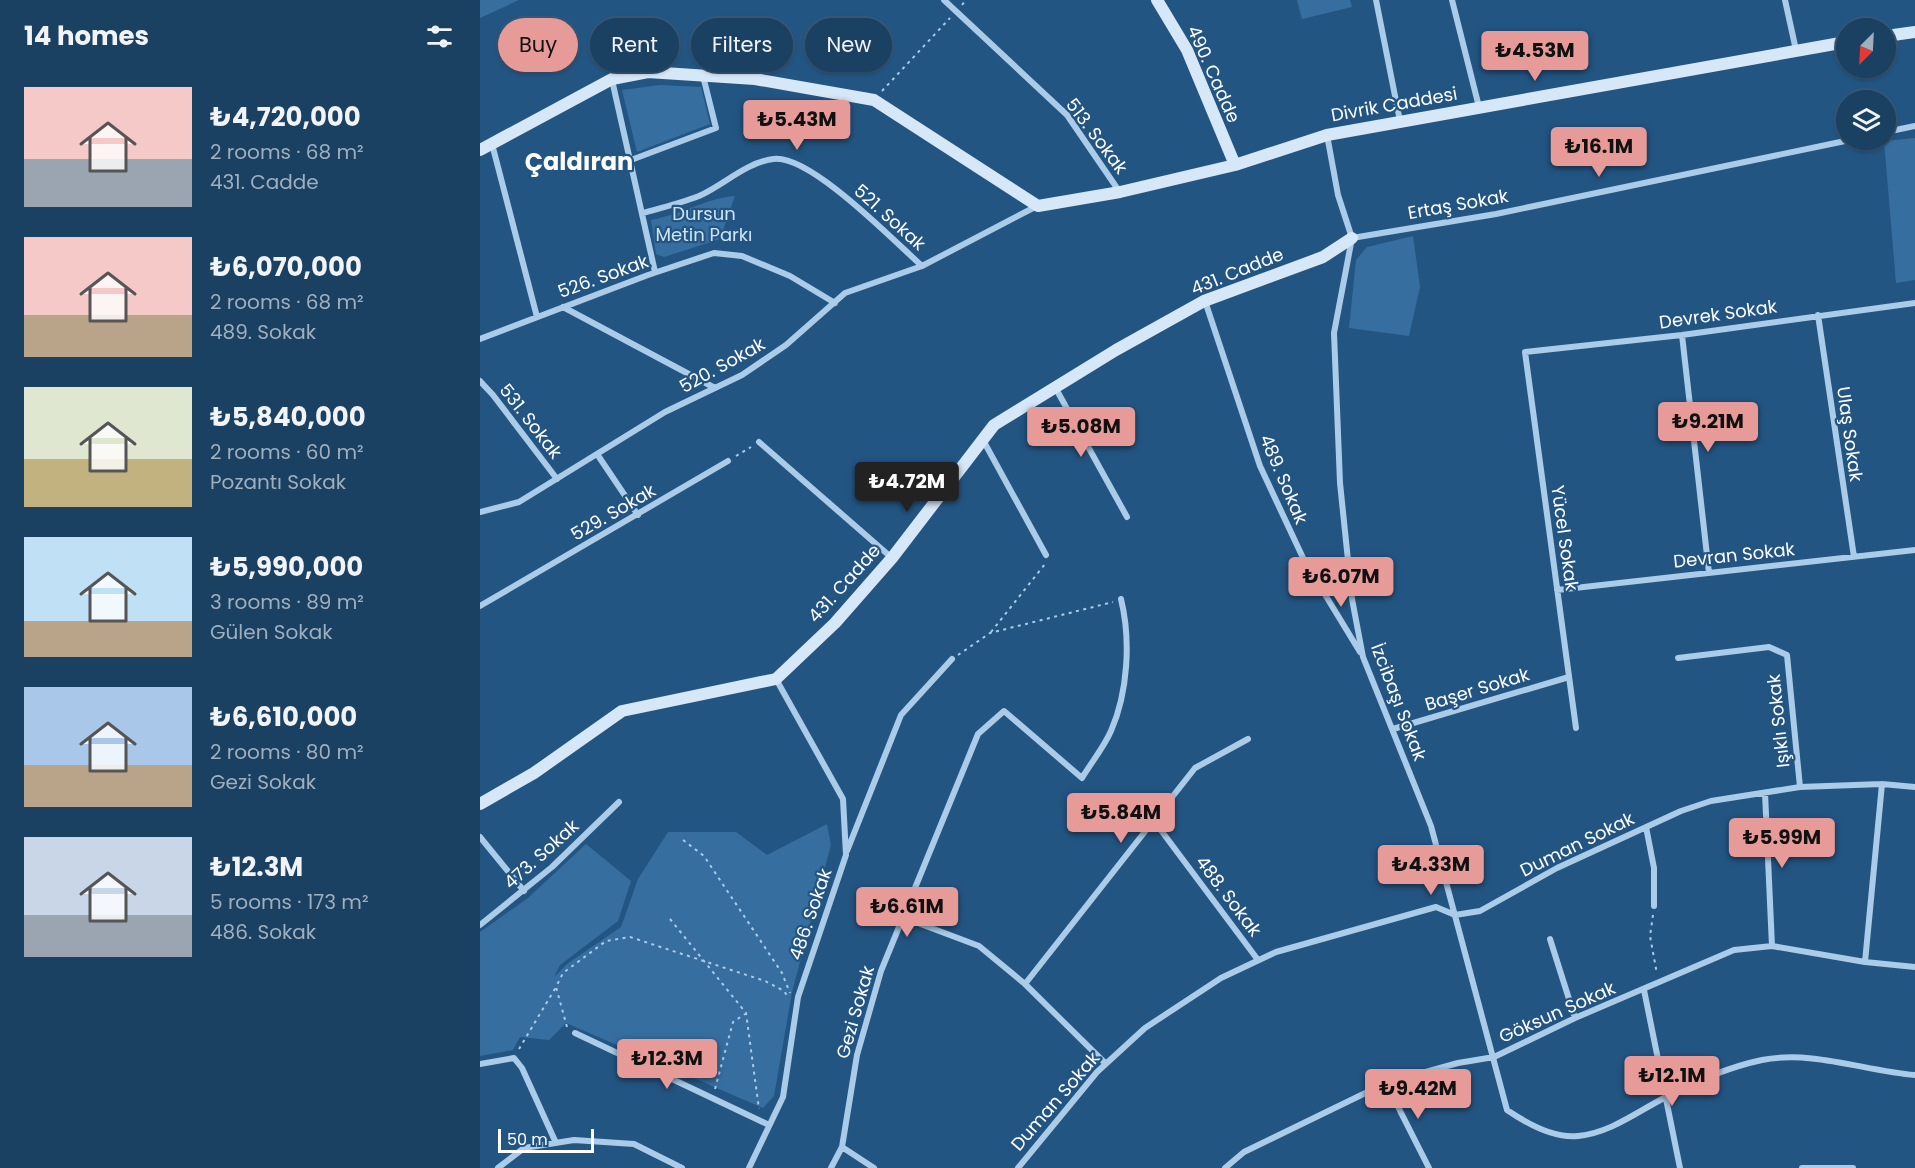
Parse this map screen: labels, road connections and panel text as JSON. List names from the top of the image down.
{
  "streets": {
    "street": [
      "490. Cadde",
      "Divrik Caddesi",
      "513. Sokak",
      "Ertaş Sokak",
      "521. Sokak",
      "431. Cadde",
      "526. Sokak",
      "Devrek Sokak",
      "520. Sokak",
      "531. Sokak",
      "Ulaş Sokak",
      "489. Sokak",
      "529. Sokak",
      "Yücel Sokak",
      "Devran Sokak",
      "Başer Sokak",
      "İzcibaşı Sokak",
      "Işıklı Sokak",
      "Duman Sokak",
      "473. Sokak",
      "488. Sokak",
      "486. Sokak",
      "Gezi Sokak",
      "Göksun Sokak"
    ]
  },
  "crossings": [
    ["490. Cadde", "Divrik Caddesi"],
    ["Divrik Caddesi", "513. Sokak"],
    ["Divrik Caddesi", "520. Sokak"],
    ["Divrik Caddesi", "İzcibaşı Sokak"],
    ["Ertaş Sokak", "431. Cadde"],
    ["Ertaş Sokak", "İzcibaşı Sokak"],
    ["521. Sokak", "520. Sokak"],
    ["431. Cadde", "489. Sokak"],
    ["431. Cadde", "İzcibaşı Sokak"],
    ["431. Cadde", "486. Sokak"],
    ["526. Sokak", "520. Sokak"],
    ["Devrek Sokak", "Ulaş Sokak"],
    ["Devrek Sokak", "Yücel Sokak"],
    ["520. Sokak", "531. Sokak"],
    ["Ulaş Sokak", "Devran Sokak"],
    ["489. Sokak", "İzcibaşı Sokak"],
    ["Yücel Sokak", "Devran Sokak"],
    ["Yücel Sokak", "Başer Sokak"],
    ["Başer Sokak", "İzcibaşı Sokak"],
    ["İzcibaşı Sokak", "Duman Sokak"],
    ["İzcibaşı Sokak", "Göksun Sokak"],
    ["Işıklı Sokak", "Duman Sokak"],
    ["Duman Sokak", "488. Sokak"]
  ],
  "districts": ["Çaldıran"],
  "parks": ["Dursun Metin Parkı"],
  "scale_bar": "50 m",
  "north": "bottom left",
  "page": {
    "heading": "14 homes",
    "chip": [
      "Buy",
      "Rent",
      "Filters",
      "New"
    ],
    "price": [
      "₺4.53M",
      "₺5.43M",
      "₺16.1M",
      "₺9.21M",
      "₺5.08M",
      "₺4.72M",
      "₺6.07M",
      "₺5.84M",
      "₺5.99M",
      "₺4.33M",
      "₺6.61M",
      "₺12.3M",
      "₺12.1M",
      "₺9.42M"
    ],
    "list": [
      {
        "name": "₺4,720,000",
        "note": "2 rooms · 68 m² · 431. Cadde"
      },
      {
        "name": "₺6,070,000",
        "note": "2 rooms · 68 m² · 489. Sokak"
      },
      {
        "name": "₺5,840,000",
        "note": "2 rooms · 60 m² · Pozantı Sokak"
      },
      {
        "name": "₺5,990,000",
        "note": "3 rooms · 89 m² · Gülen Sokak"
      },
      {
        "name": "₺6,610,000",
        "note": "2 rooms · 80 m² · Gezi Sokak"
      },
      {
        "name": "₺12.3M",
        "note": "5 rooms · 173 m² · 486. Sokak"
      }
    ],
    "scale": "50 m"
  }
}
